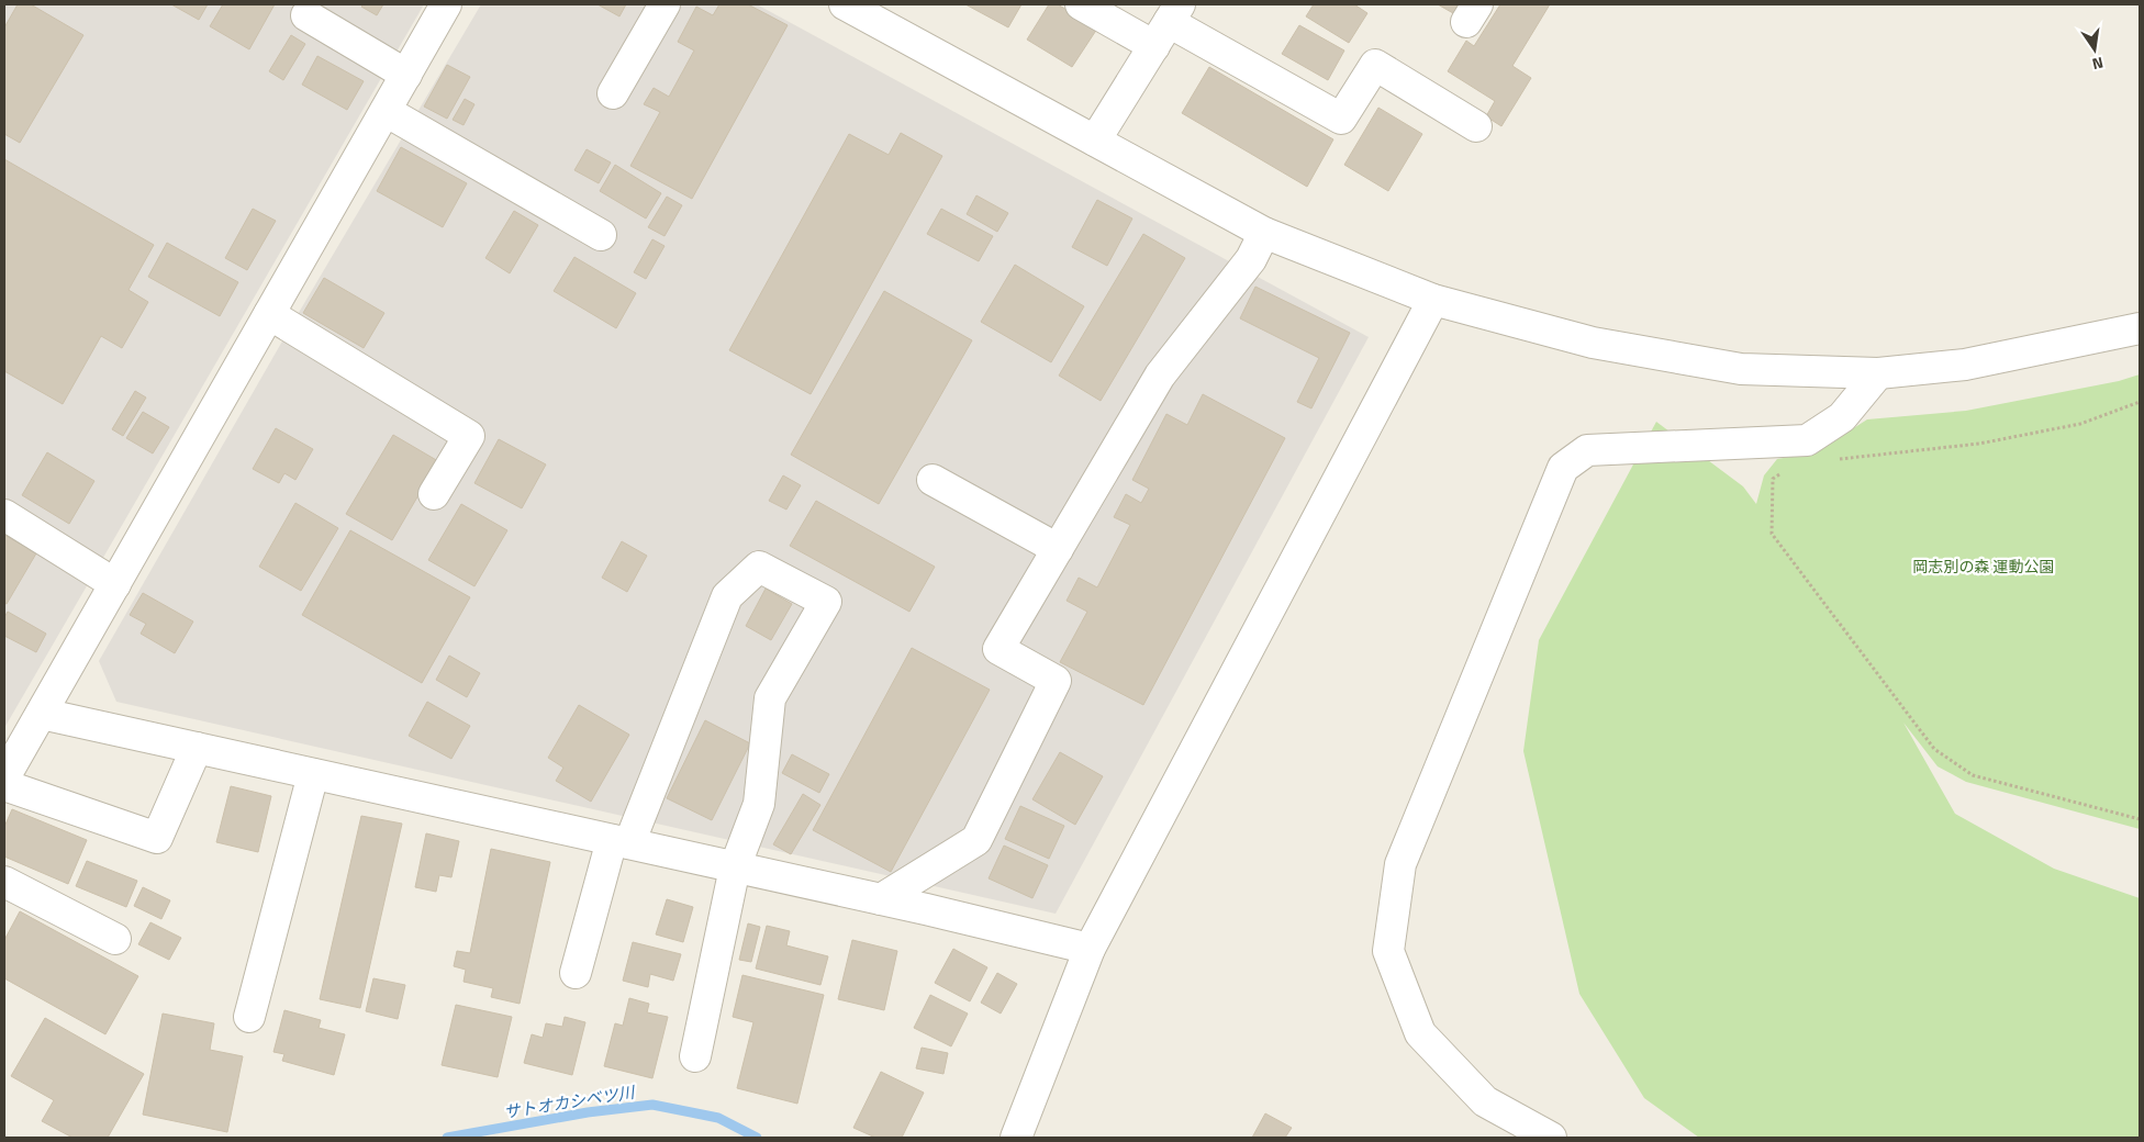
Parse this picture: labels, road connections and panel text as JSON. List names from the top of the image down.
{
  "water": ["サトオカシベツ川"],
  "parks": ["岡志別の森 運動公園"],
  "north": "bottom"
}
